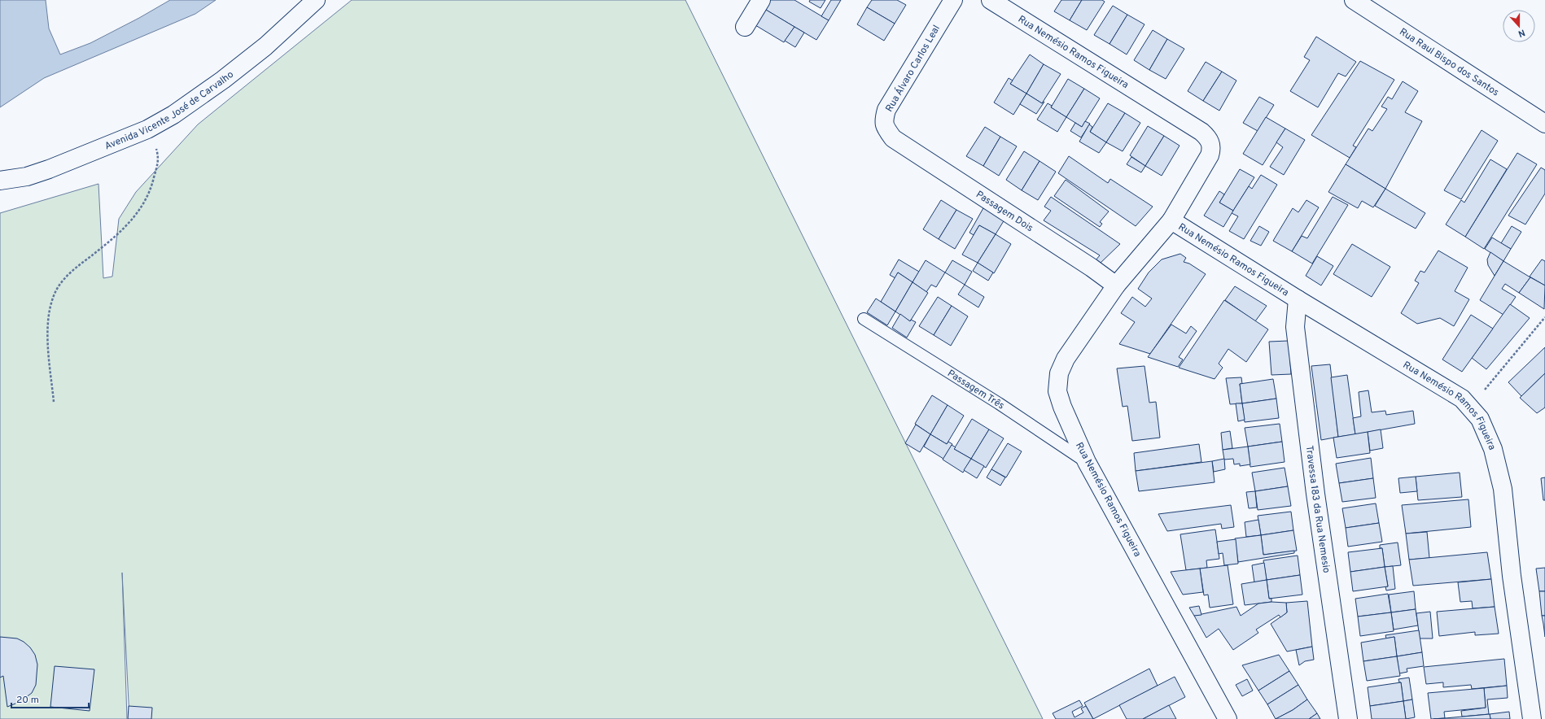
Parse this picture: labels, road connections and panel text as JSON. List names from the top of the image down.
{
  "streets": {
    "street": [
      "Rua Nemésio Ramos Figueira",
      "Rua Raul Bispo dos Santos",
      "Rua Álvaro Carlos Leal",
      "Avenida Vicente José de Carvalho",
      "Passagem Dois",
      "Travessa 183 da Rua Nemesio"
    ],
    "lane": ["Passagem Três"]
  },
  "crossings": [
    ["Rua Nemésio Ramos Figueira", "Passagem Dois"],
    ["Rua Nemésio Ramos Figueira", "Passagem Três"],
    ["Rua Nemésio Ramos Figueira", "Travessa 183 da Rua Nemesio"],
    ["Rua Álvaro Carlos Leal", "Passagem Dois"]
  ],
  "scale_bar": "20 m",
  "north": "bottom"
}
